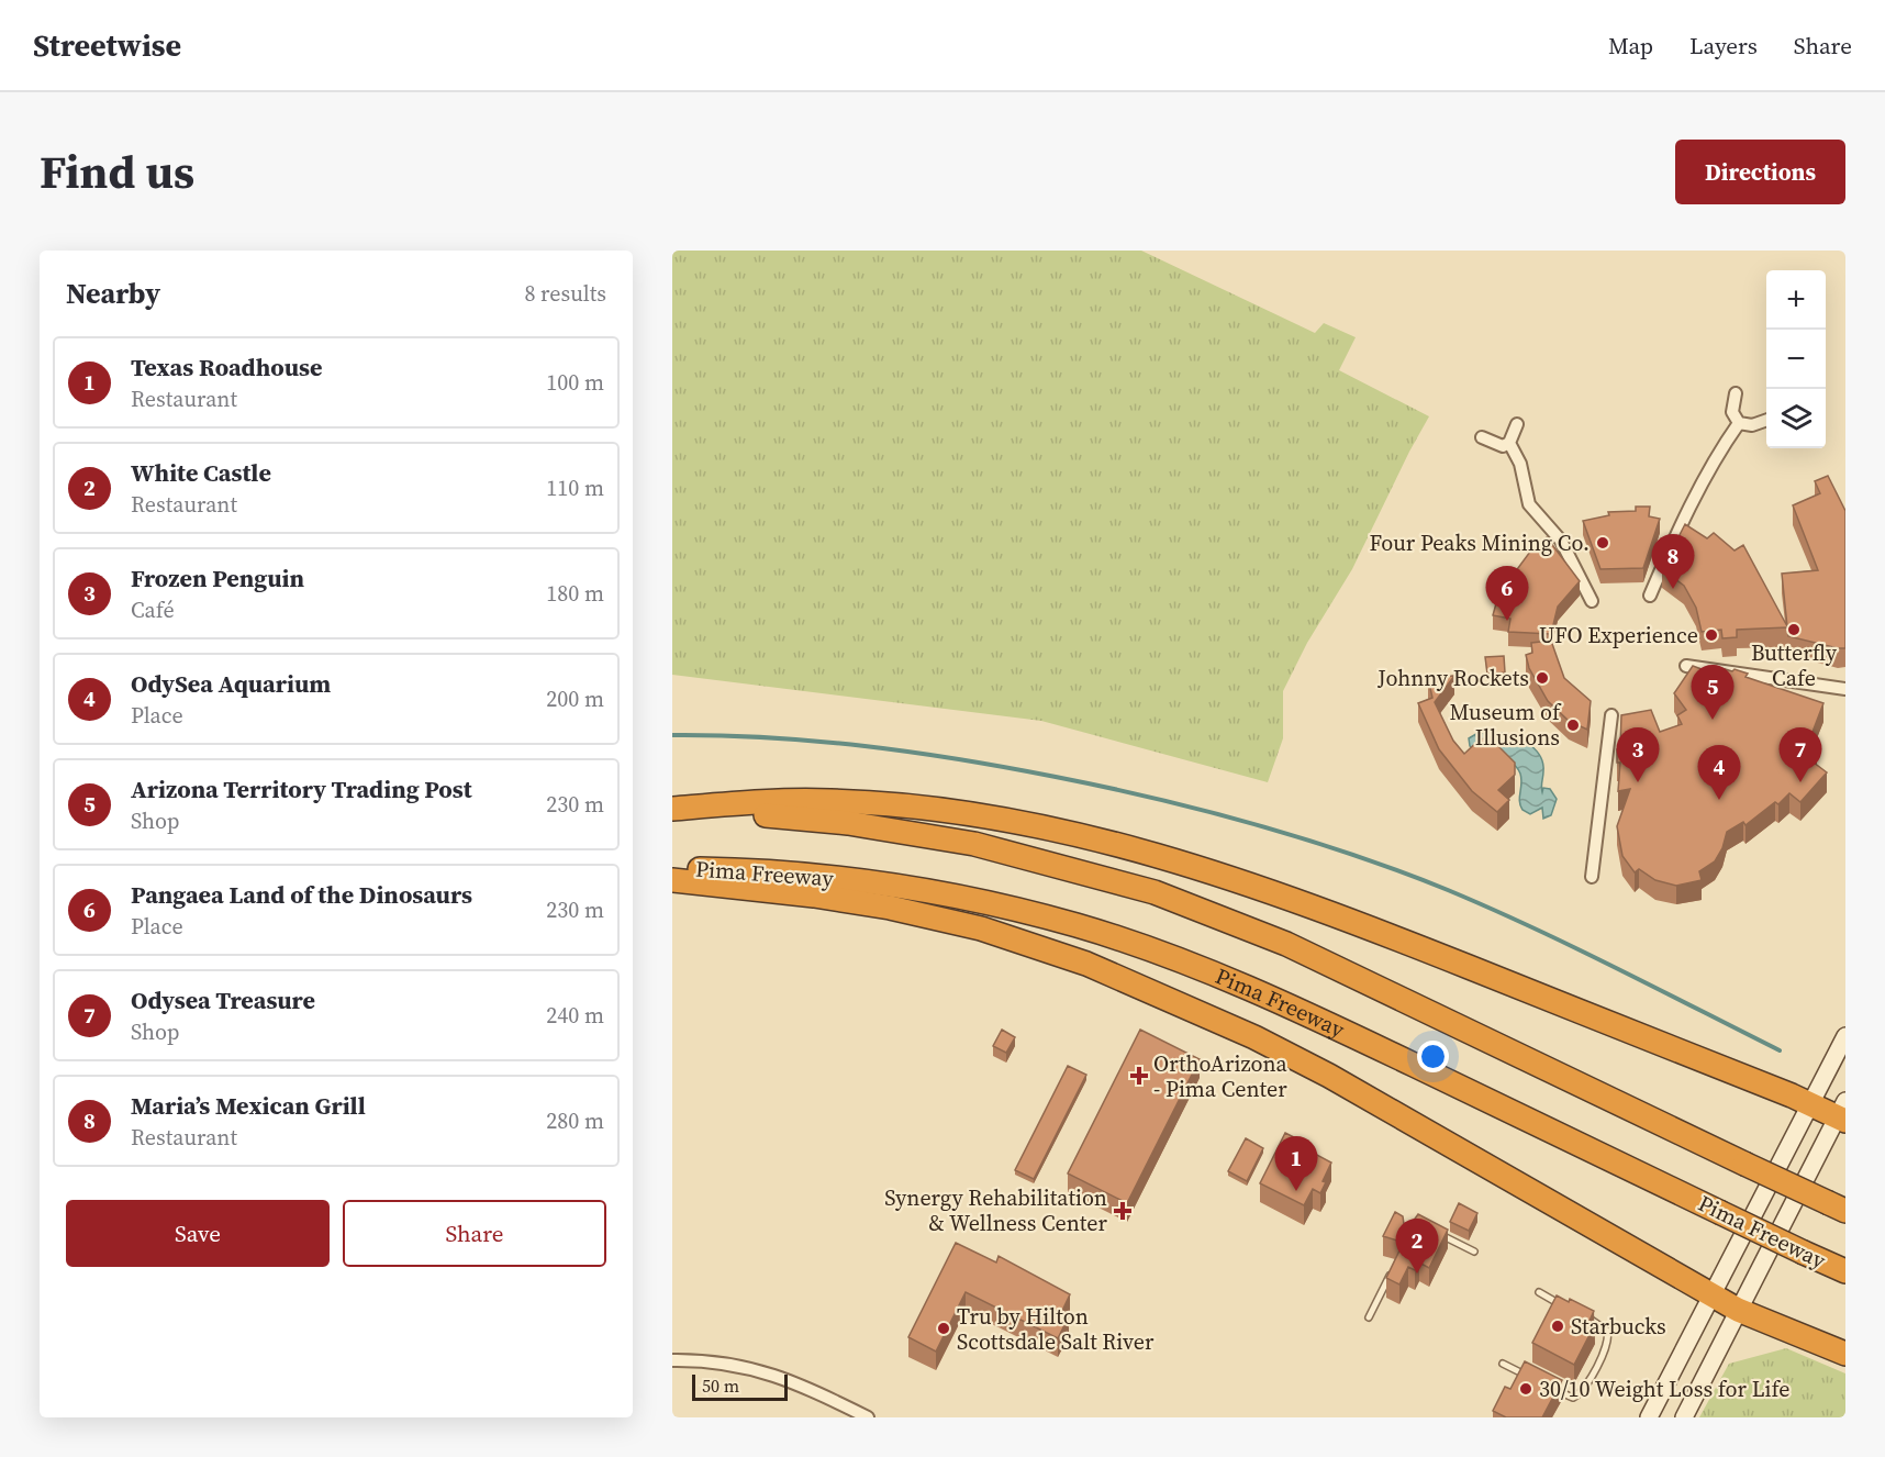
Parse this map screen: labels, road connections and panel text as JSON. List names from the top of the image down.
{
  "streets": {
    "highway": ["Pima Freeway"]
  },
  "places": {
    "other": [
      "Four Peaks Mining Co.",
      "Butterfly Cafe",
      "UFO Experience",
      "Johnny Rockets",
      "Museum of Illusions",
      "Starbucks",
      "Tru by Hilton Scottsdale Salt River",
      "30/10 Weight Loss for Life"
    ],
    "health": ["OrthoArizona - Pima Center", "Synergy Rehabilitation & Wellness Center"]
  },
  "scale_bar": "50 m",
  "page": {
    "header": "Streetwise",
    "nav": ["Map", "Layers", "Share"],
    "title": "Find us",
    "buttons": [
      "Directions",
      ["Save", "Share"]
    ],
    "heading": ["Nearby", "8 results"],
    "map_buttons": ["+", "−"],
    "list": [
      {
        "mark": "1",
        "name": "Texas Roadhouse",
        "note": "Restaurant",
        "value": "100 m"
      },
      {
        "mark": "2",
        "name": "White Castle",
        "note": "Restaurant",
        "value": "110 m"
      },
      {
        "mark": "3",
        "name": "Frozen Penguin",
        "note": "Café",
        "value": "180 m"
      },
      {
        "mark": "4",
        "name": "OdySea Aquarium",
        "note": "Place",
        "value": "200 m"
      },
      {
        "mark": "5",
        "name": "Arizona Territory Trading Post",
        "note": "Shop",
        "value": "230 m"
      },
      {
        "mark": "6",
        "name": "Pangaea Land of the Dinosaurs",
        "note": "Place",
        "value": "230 m"
      },
      {
        "mark": "7",
        "name": "Odysea Treasure",
        "note": "Shop",
        "value": "240 m"
      },
      {
        "mark": "8",
        "name": "Maria’s Mexican Grill",
        "note": "Restaurant",
        "value": "280 m"
      }
    ],
    "pins": [
      "8",
      "6",
      "5",
      "3",
      "7",
      "4",
      "1",
      "2"
    ],
    "scale": "50 m"
  }
}
